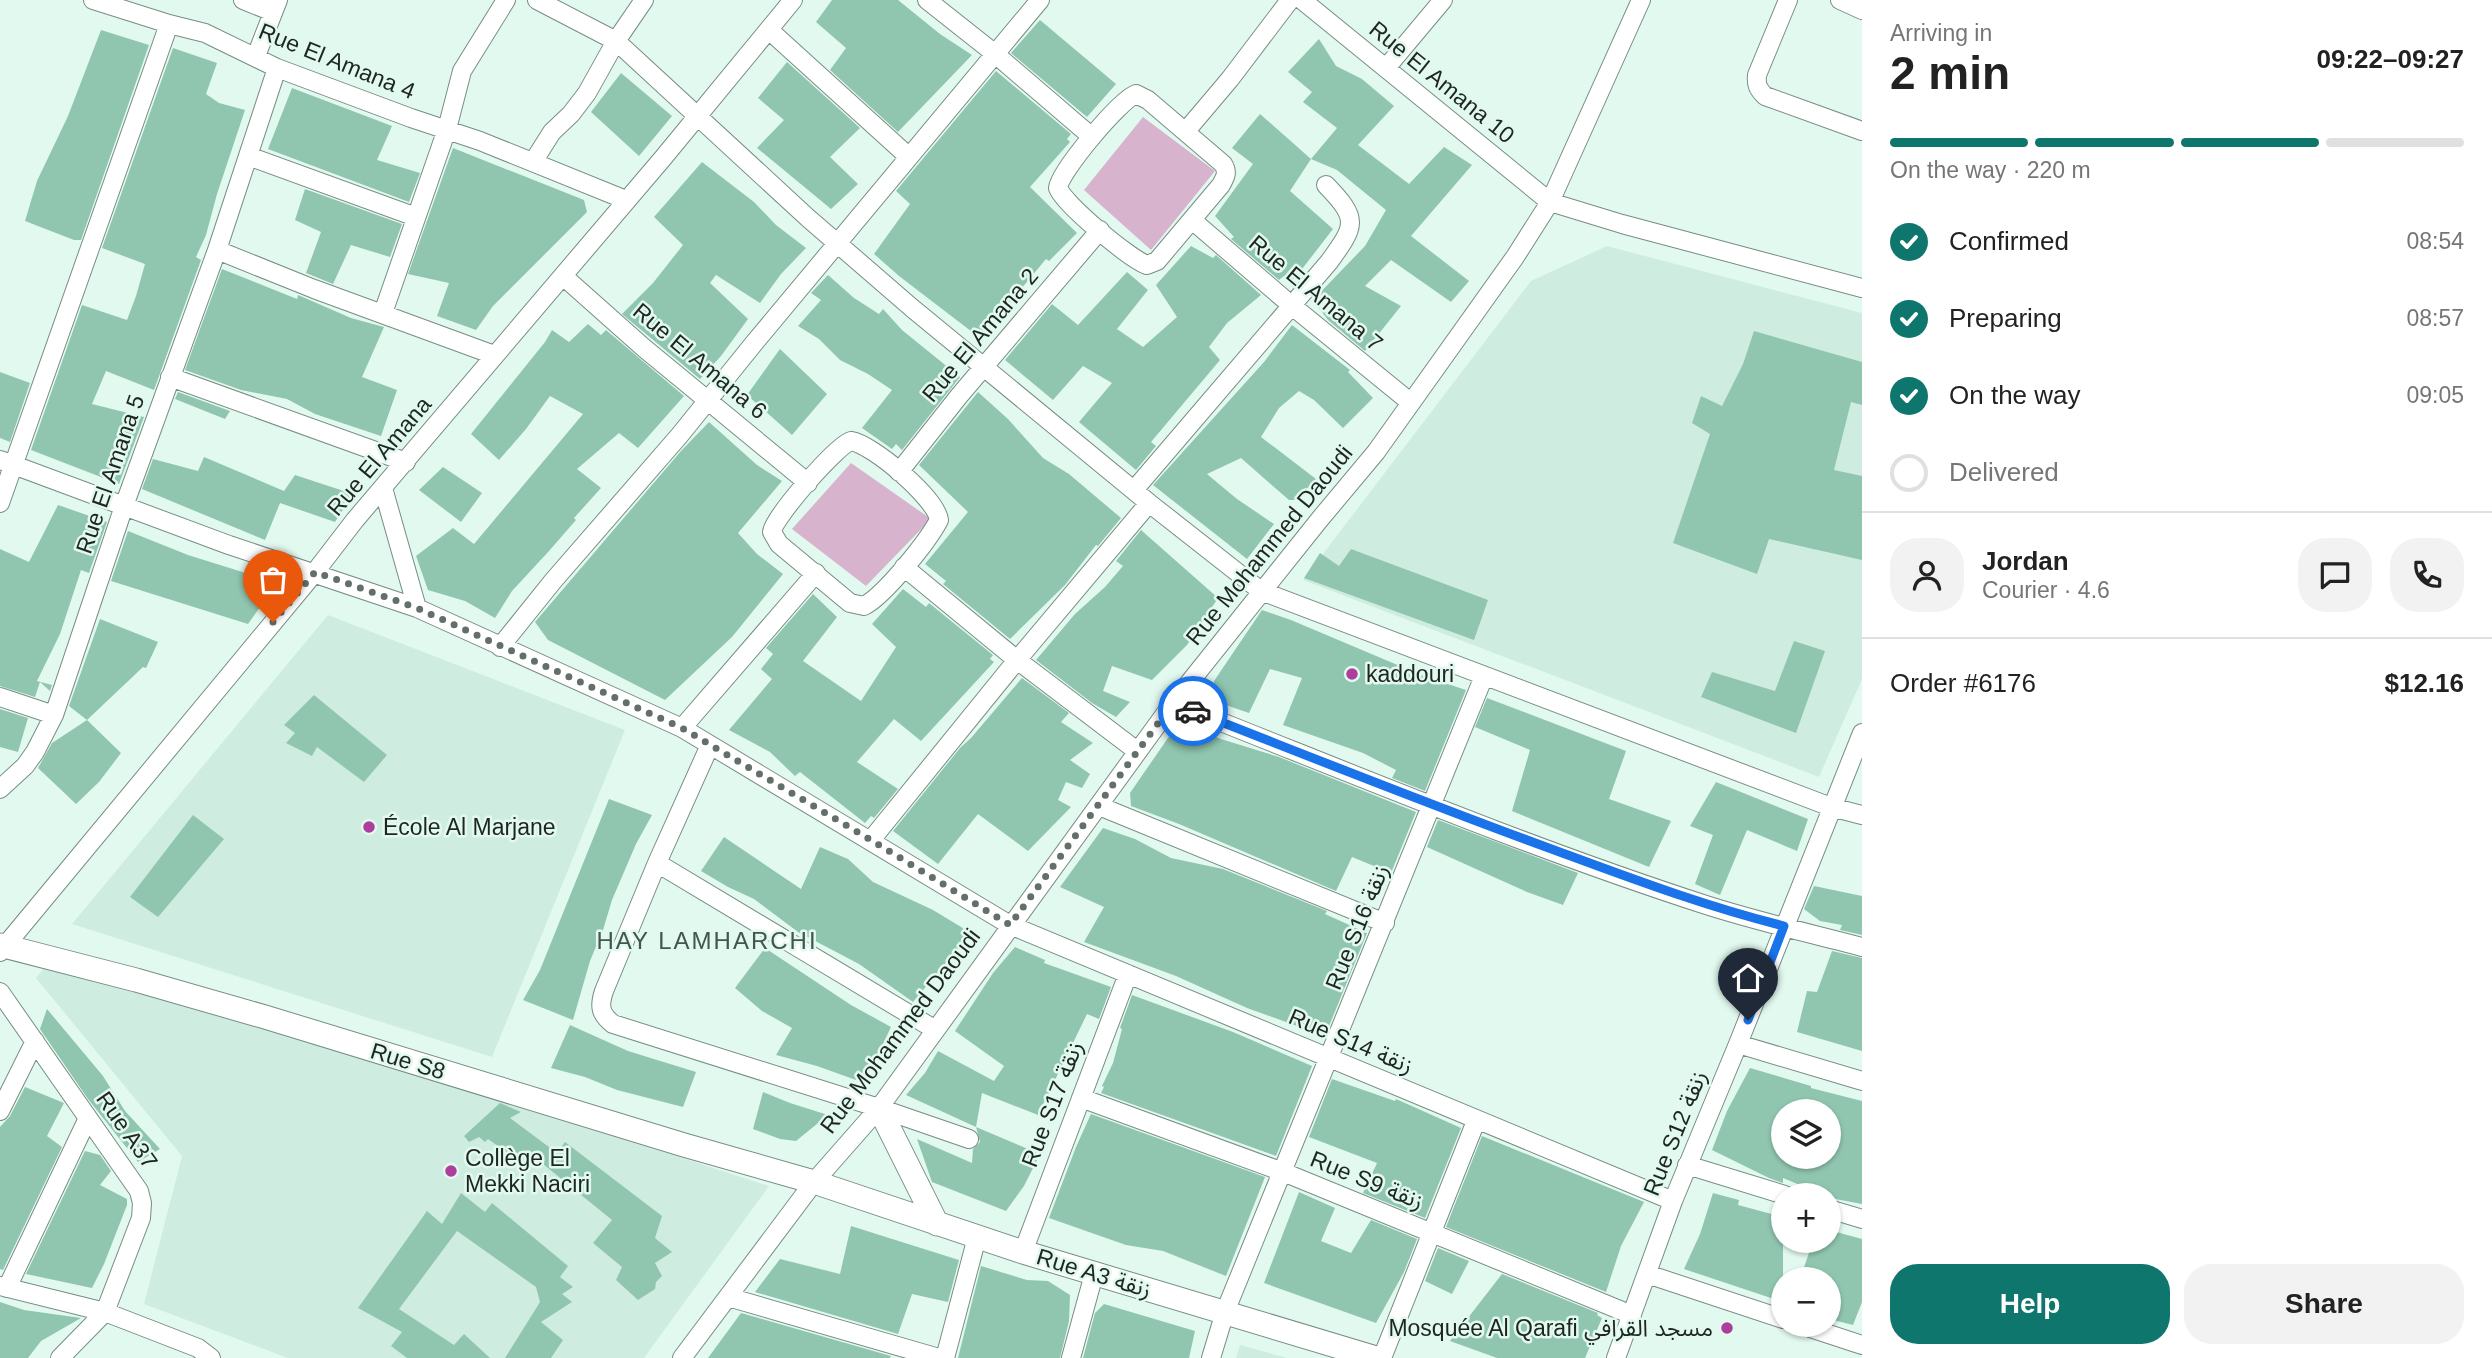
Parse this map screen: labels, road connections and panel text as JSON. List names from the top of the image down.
{
  "streets": {
    "street": [
      "Rue El Amana 4",
      "Rue El Amana 10",
      "Rue El Amana 7",
      "Rue El Amana 2",
      "Rue El Amana 6",
      "Rue El Amana",
      "Rue El Amana 5",
      "Rue Mohammed Daoudi",
      "Rue S16 زنقة",
      "Rue S14 زنقة",
      "Rue S8",
      "Rue S17 زنقة",
      "Rue A37",
      "Rue S12 زنقة",
      "Rue S9 زنقة",
      "Rue A3 زنقة"
    ]
  },
  "crossings": [
    ["Rue El Amana 4", "Rue El Amana"],
    ["Rue El Amana 4", "Rue El Amana 5"],
    ["Rue El Amana 10", "Rue Mohammed Daoudi"],
    ["Rue El Amana 7", "Rue El Amana 2"],
    ["Rue El Amana 7", "Rue Mohammed Daoudi"],
    ["Rue El Amana 2", "Rue El Amana 6"],
    ["Rue El Amana 6", "Rue El Amana"],
    ["Rue El Amana", "Rue S14 زنقة"],
    ["Rue El Amana", "Rue S8"],
    ["Rue El Amana 5", "Rue S14 زنقة"],
    ["Rue Mohammed Daoudi", "Rue S14 زنقة"],
    ["Rue Mohammed Daoudi", "Rue S8"],
    ["Rue Mohammed Daoudi", "Rue A3 زنقة"],
    ["Rue S16 زنقة", "Rue S14 زنقة"],
    ["Rue S16 زنقة", "Rue S9 زنقة"],
    ["Rue S16 زنقة", "Rue A3 زنقة"],
    ["Rue S14 زنقة", "Rue S17 زنقة"],
    ["Rue S14 زنقة", "Rue S12 زنقة"],
    ["Rue S8", "Rue A3 زنقة"],
    ["Rue S17 زنقة", "Rue S9 زنقة"],
    ["Rue S17 زنقة", "Rue A3 زنقة"],
    ["Rue S12 زنقة", "Rue S9 زنقة"]
  ],
  "districts": ["HAY LAMHARCHI"],
  "places": [
    "kaddouri",
    "École Al Marjane",
    "Collège El Mekki Naciri",
    "Mosquée Al Qarafi مسجد القرافي"
  ],
  "page": {
    "heading": ["2 min", "Arriving in", "09:22–09:27"],
    "panel": [
      "Jordan",
      "Courier · 4.6",
      "Order #6176",
      "$12.16"
    ],
    "bar": "On the way · 220 m",
    "list": [
      ["Confirmed", "08:54"],
      ["Preparing", "08:57"],
      ["On the way", "09:05"],
      "Delivered"
    ],
    "map_buttons": ["+", "−"],
    "buttons": ["Help", "Share"]
  }
}
